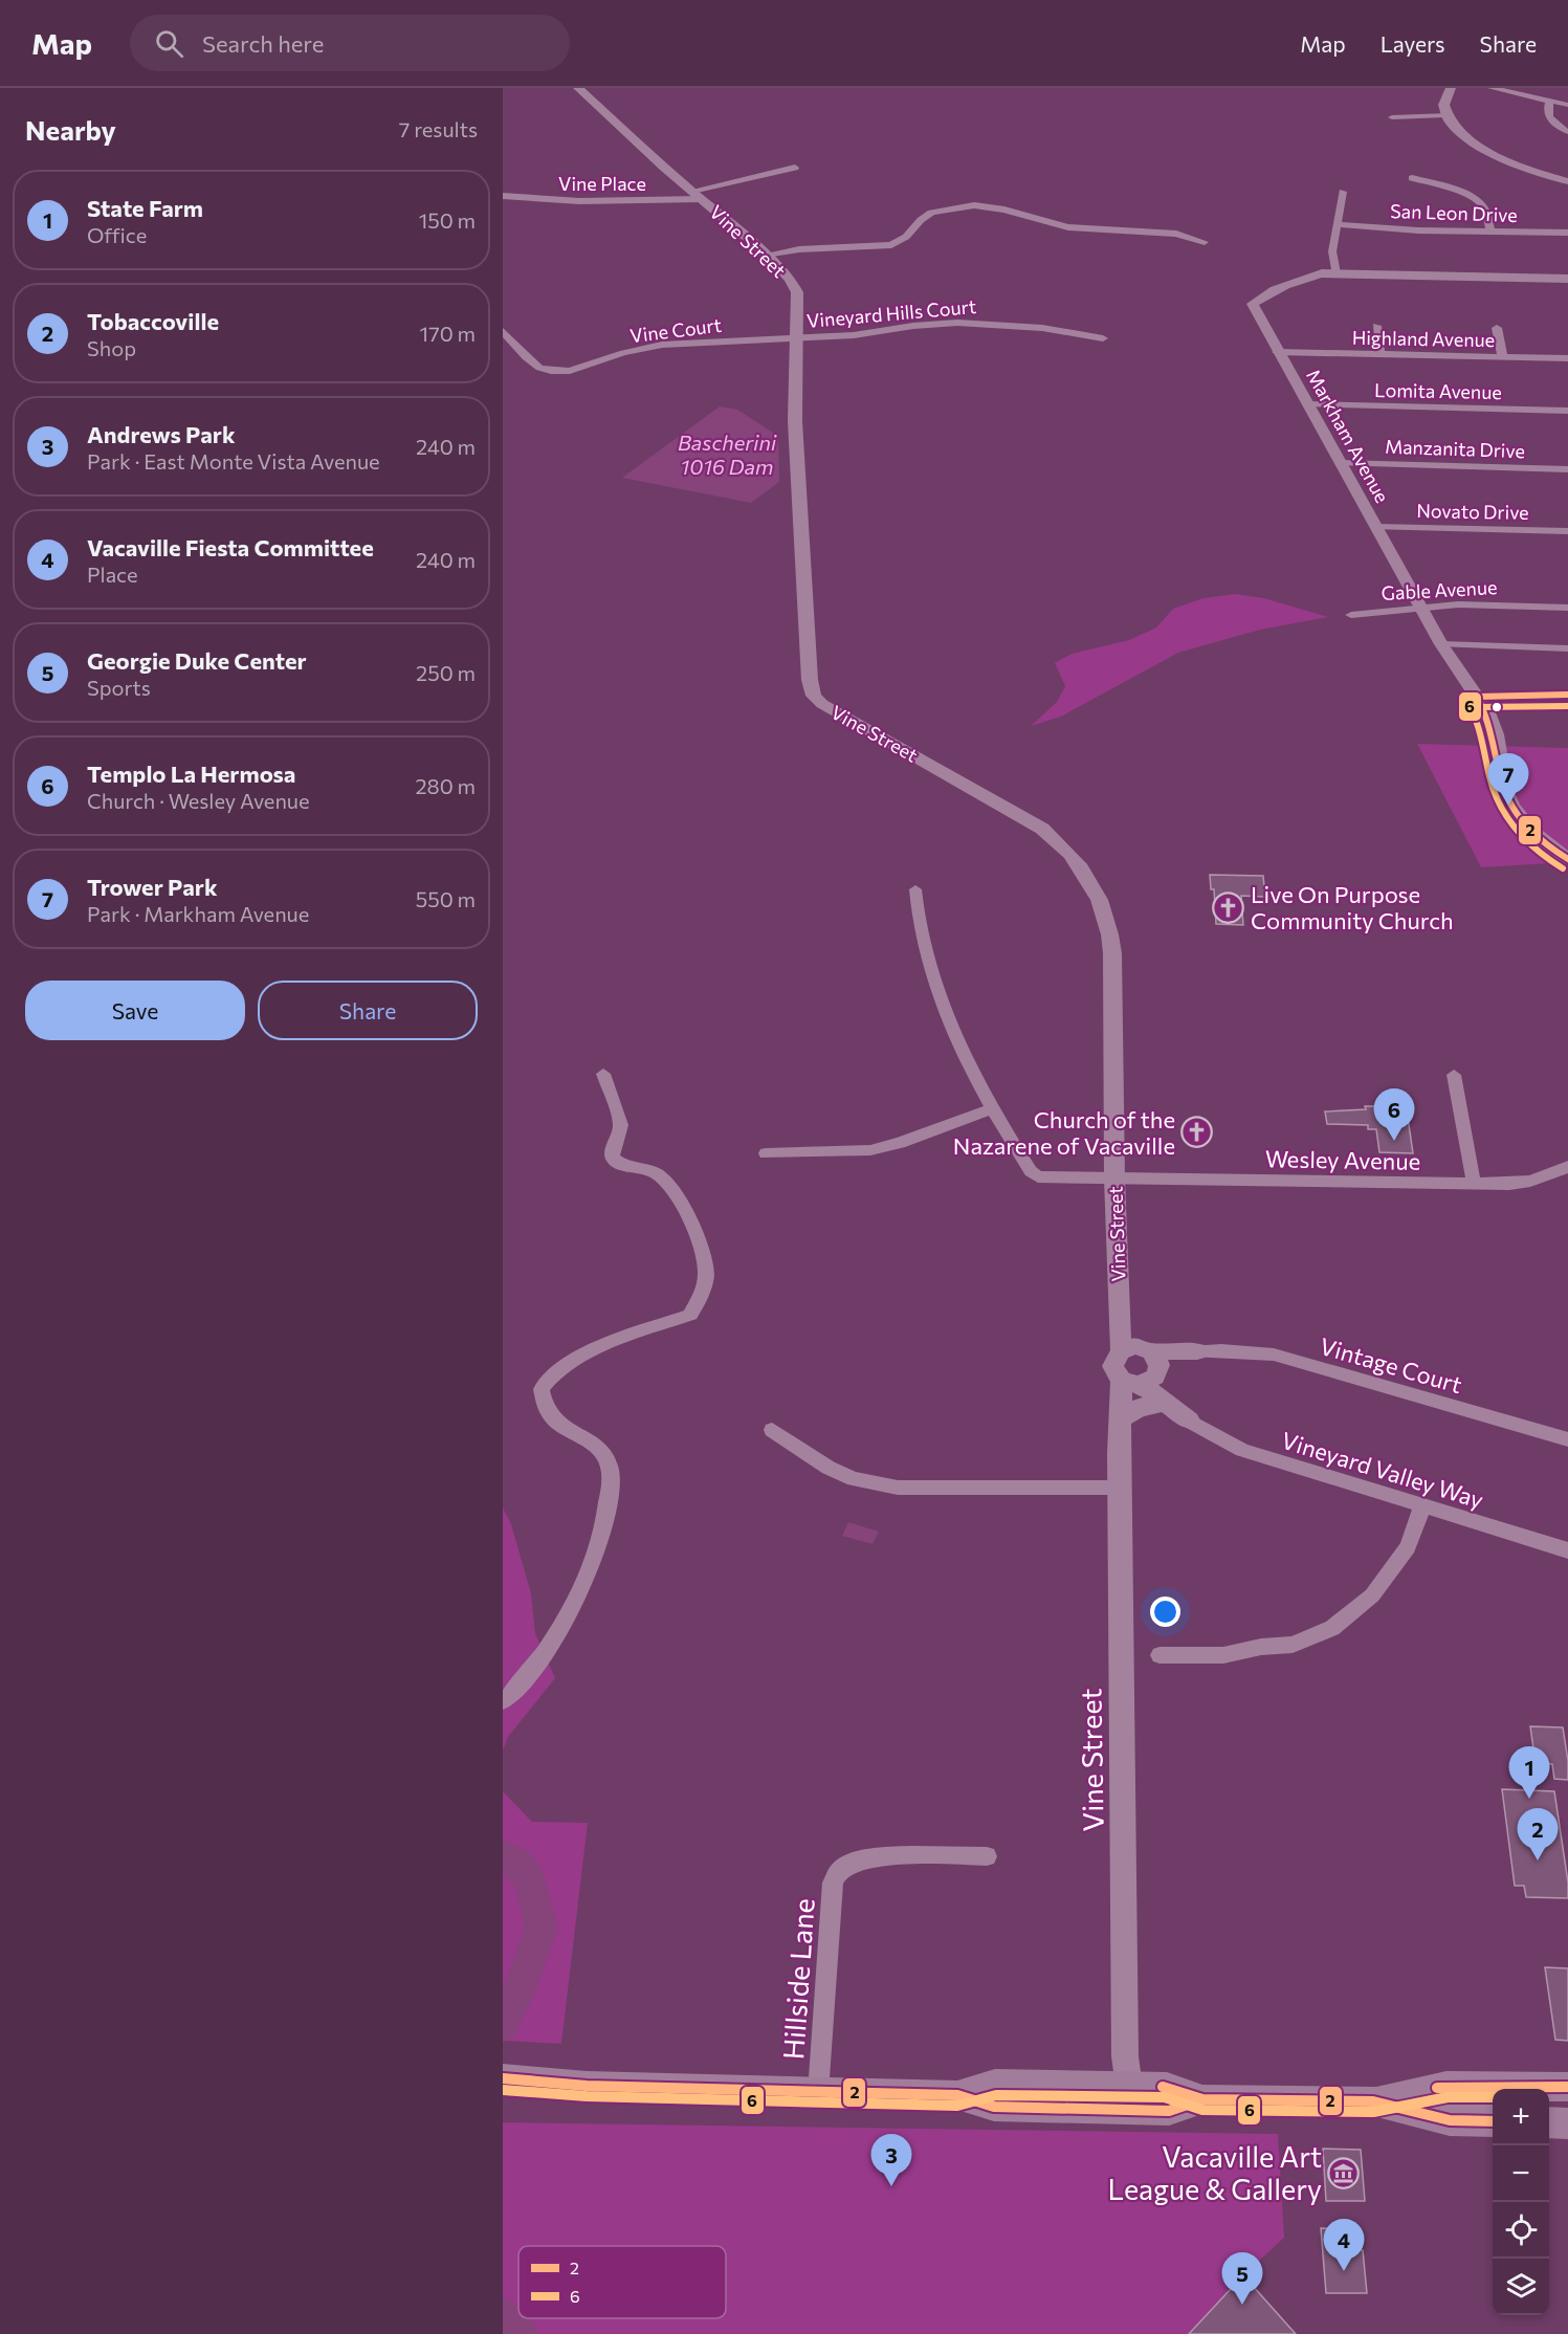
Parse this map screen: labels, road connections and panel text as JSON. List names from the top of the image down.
{
  "streets": {
    "street": [
      "Vine Place",
      "San Leon Drive",
      "Vine Street",
      "Vineyard Hills Court",
      "Vine Court",
      "Highland Avenue",
      "Lomita Avenue",
      "Markham Avenue",
      "Manzanita Drive",
      "Novato Drive",
      "Gable Avenue",
      "Wesley Avenue",
      "Vintage Court",
      "Vineyard Valley Way",
      "Hillside Lane"
    ]
  },
  "crossings": [
    ["Vine Place", "Vine Street"],
    ["Vine Street", "Vineyard Hills Court"],
    ["Vine Street", "Vine Court"],
    ["Vine Street", "Wesley Avenue"],
    ["Vineyard Hills Court", "Vine Court"],
    ["Highland Avenue", "Markham Avenue"],
    ["Lomita Avenue", "Markham Avenue"],
    ["Markham Avenue", "Manzanita Drive"],
    ["Markham Avenue", "Novato Drive"],
    ["Markham Avenue", "Gable Avenue"]
  ],
  "water": ["Bascherini 1016 Dam"],
  "places": {
    "church": ["Live On Purpose Community Church", "Church of the Nazarene of Vacaville"],
    "museum": ["Vacaville Art League & Gallery"]
  },
  "lines": ["transit line 2", "transit line 6"],
  "legend": ["2", "6"],
  "page": {
    "header": "Map",
    "search": "Search here",
    "nav": ["Map", "Layers", "Share"],
    "heading": ["Nearby", "7 results"],
    "list": [
      {
        "mark": "1",
        "name": "State Farm",
        "note": "Office",
        "value": "150 m"
      },
      {
        "mark": "2",
        "name": "Tobaccoville",
        "note": "Shop",
        "value": "170 m"
      },
      {
        "mark": "3",
        "name": "Andrews Park",
        "note": "Park · East Monte Vista Avenue",
        "value": "240 m"
      },
      {
        "mark": "4",
        "name": "Vacaville Fiesta Committee",
        "note": "Place",
        "value": "240 m"
      },
      {
        "mark": "5",
        "name": "Georgie Duke Center",
        "note": "Sports",
        "value": "250 m"
      },
      {
        "mark": "6",
        "name": "Templo La Hermosa",
        "note": "Church · Wesley Avenue",
        "value": "280 m"
      },
      {
        "mark": "7",
        "name": "Trower Park",
        "note": "Park · Markham Avenue",
        "value": "550 m"
      }
    ],
    "pins": [
      "7",
      "6",
      "1",
      "2",
      "3",
      "4",
      "5"
    ],
    "buttons": ["Save", "Share"],
    "map_buttons": ["+", "−"]
  }
}
